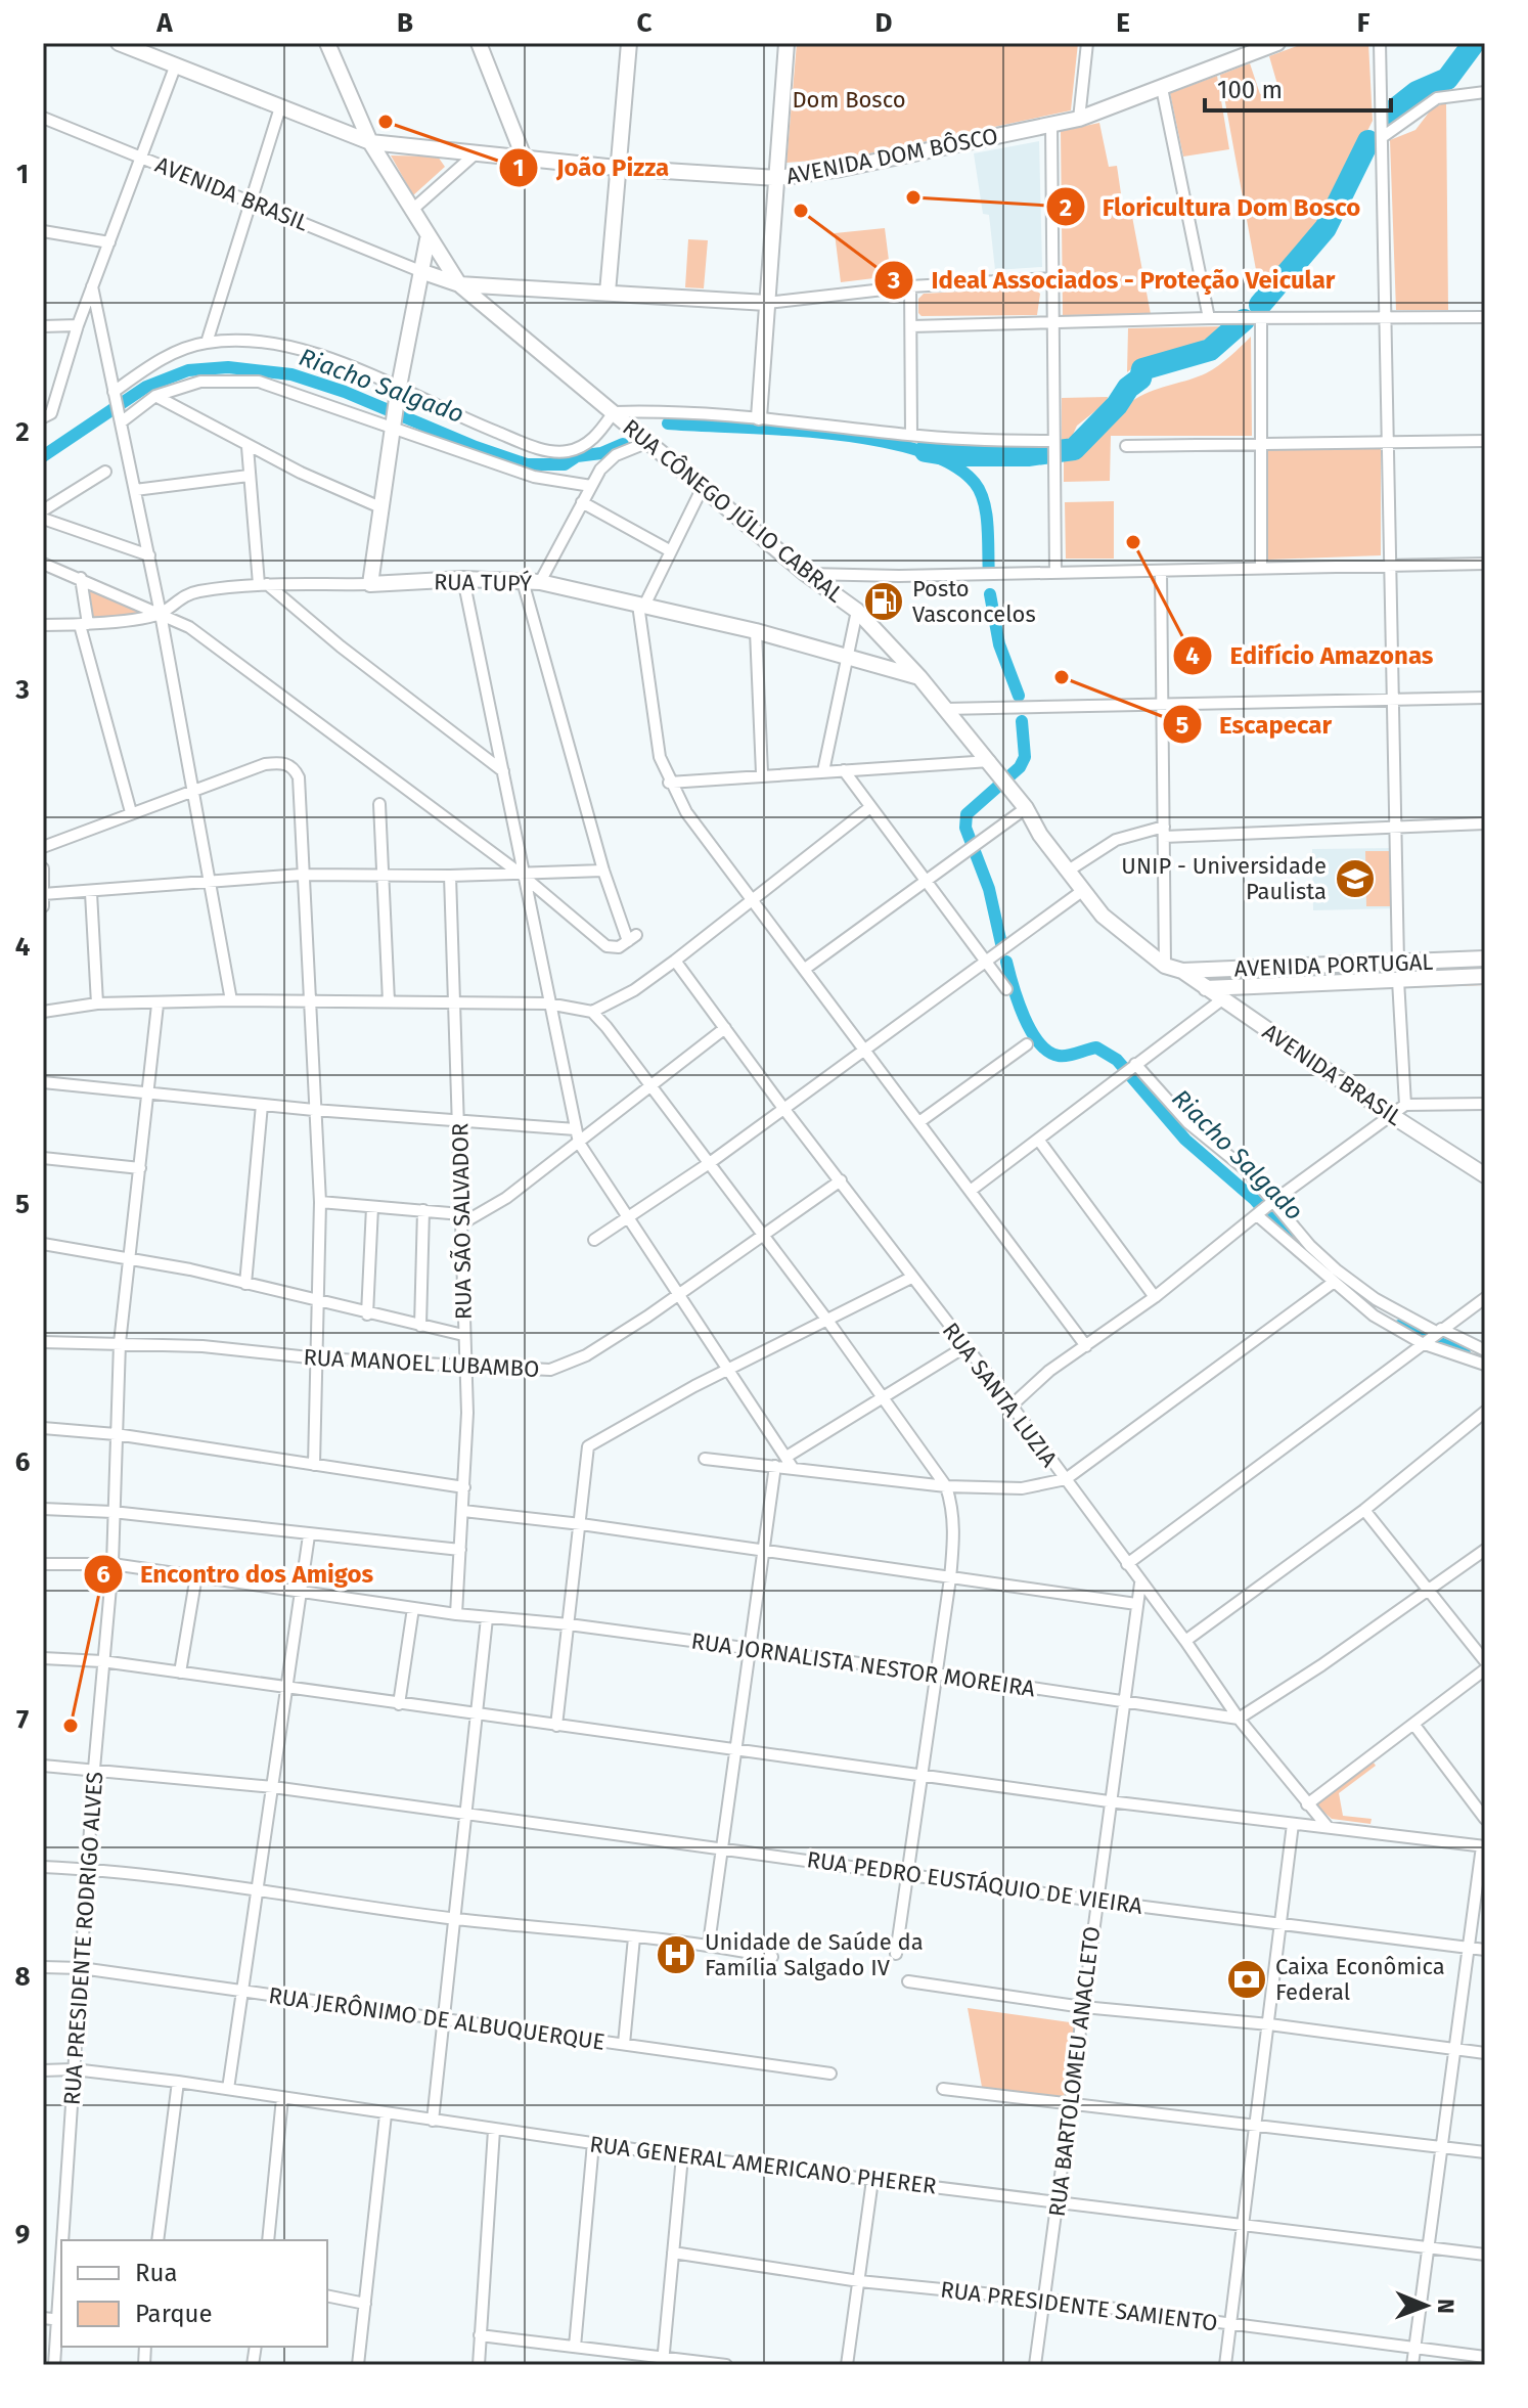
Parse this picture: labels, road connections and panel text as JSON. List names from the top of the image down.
{
  "streets": {
    "street": [
      "AVENIDA DOM BÔSCO",
      "AVENIDA BRASIL",
      "RUA CÔNEGO JÚLIO CABRAL",
      "RUA TUPÝ",
      "AVENIDA PORTUGAL",
      "RUA SÃO SALVADOR",
      "RUA MANOEL LUBAMBO",
      "RUA SANTA LUZIA",
      "RUA JORNALISTA NESTOR MOREIRA",
      "RUA PEDRO EUSTÁQUIO DE VIEIRA",
      "RUA PRESIDENTE RODRIGO ALVES",
      "RUA JERÔNIMO DE ALBUQUERQUE",
      "RUA BARTOLOMEU ANACLETO",
      "RUA GENERAL AMERICANO PHERER",
      "RUA PRESIDENTE SAMIENTO"
    ]
  },
  "crossings": [
    ["AVENIDA DOM BÔSCO", "RUA CÔNEGO JÚLIO CABRAL"],
    ["AVENIDA BRASIL", "RUA CÔNEGO JÚLIO CABRAL"],
    ["AVENIDA BRASIL", "AVENIDA PORTUGAL"],
    ["RUA CÔNEGO JÚLIO CABRAL", "RUA TUPÝ"],
    ["RUA CÔNEGO JÚLIO CABRAL", "AVENIDA PORTUGAL"],
    ["RUA SÃO SALVADOR", "RUA MANOEL LUBAMBO"],
    ["RUA SÃO SALVADOR", "RUA JORNALISTA NESTOR MOREIRA"],
    ["RUA MANOEL LUBAMBO", "RUA SANTA LUZIA"],
    ["RUA MANOEL LUBAMBO", "RUA PRESIDENTE RODRIGO ALVES"],
    ["RUA SANTA LUZIA", "RUA JORNALISTA NESTOR MOREIRA"],
    ["RUA SANTA LUZIA", "RUA BARTOLOMEU ANACLETO"],
    ["RUA JORNALISTA NESTOR MOREIRA", "RUA PRESIDENTE RODRIGO ALVES"],
    ["RUA JORNALISTA NESTOR MOREIRA", "RUA BARTOLOMEU ANACLETO"],
    ["RUA PEDRO EUSTÁQUIO DE VIEIRA", "RUA PRESIDENTE RODRIGO ALVES"],
    ["RUA PEDRO EUSTÁQUIO DE VIEIRA", "RUA BARTOLOMEU ANACLETO"],
    ["RUA PRESIDENTE RODRIGO ALVES", "RUA JERÔNIMO DE ALBUQUERQUE"],
    ["RUA PRESIDENTE RODRIGO ALVES", "RUA GENERAL AMERICANO PHERER"],
    ["RUA BARTOLOMEU ANACLETO", "RUA GENERAL AMERICANO PHERER"],
    ["RUA BARTOLOMEU ANACLETO", "RUA PRESIDENTE SAMIENTO"]
  ],
  "water": ["Riacho Salgado"],
  "parks": ["Dom Bosco"],
  "places": {
    "other": [
      "João Pizza",
      "Floricultura Dom Bosco",
      "Ideal Associados - Proteção Veicular",
      "Edifício Amazonas",
      "Escapecar",
      "Encontro dos Amigos"
    ],
    "fuel station": ["Posto Vasconcelos"],
    "school or university": ["UNIP - Universidade Paulista"],
    "hospital": ["Unidade de Saúde da Família Salgado IV"],
    "bank": ["Caixa Econômica Federal"]
  },
  "legend": ["Rua", "Parque"],
  "scale_bar": "100 m",
  "north": "right",
  "grid": {
    "columns": [
      "A",
      "B",
      "C",
      "D",
      "E",
      "F"
    ],
    "rows": [
      "1",
      "2",
      "3",
      "4",
      "5",
      "6",
      "7",
      "8",
      "9"
    ]
  }
}
